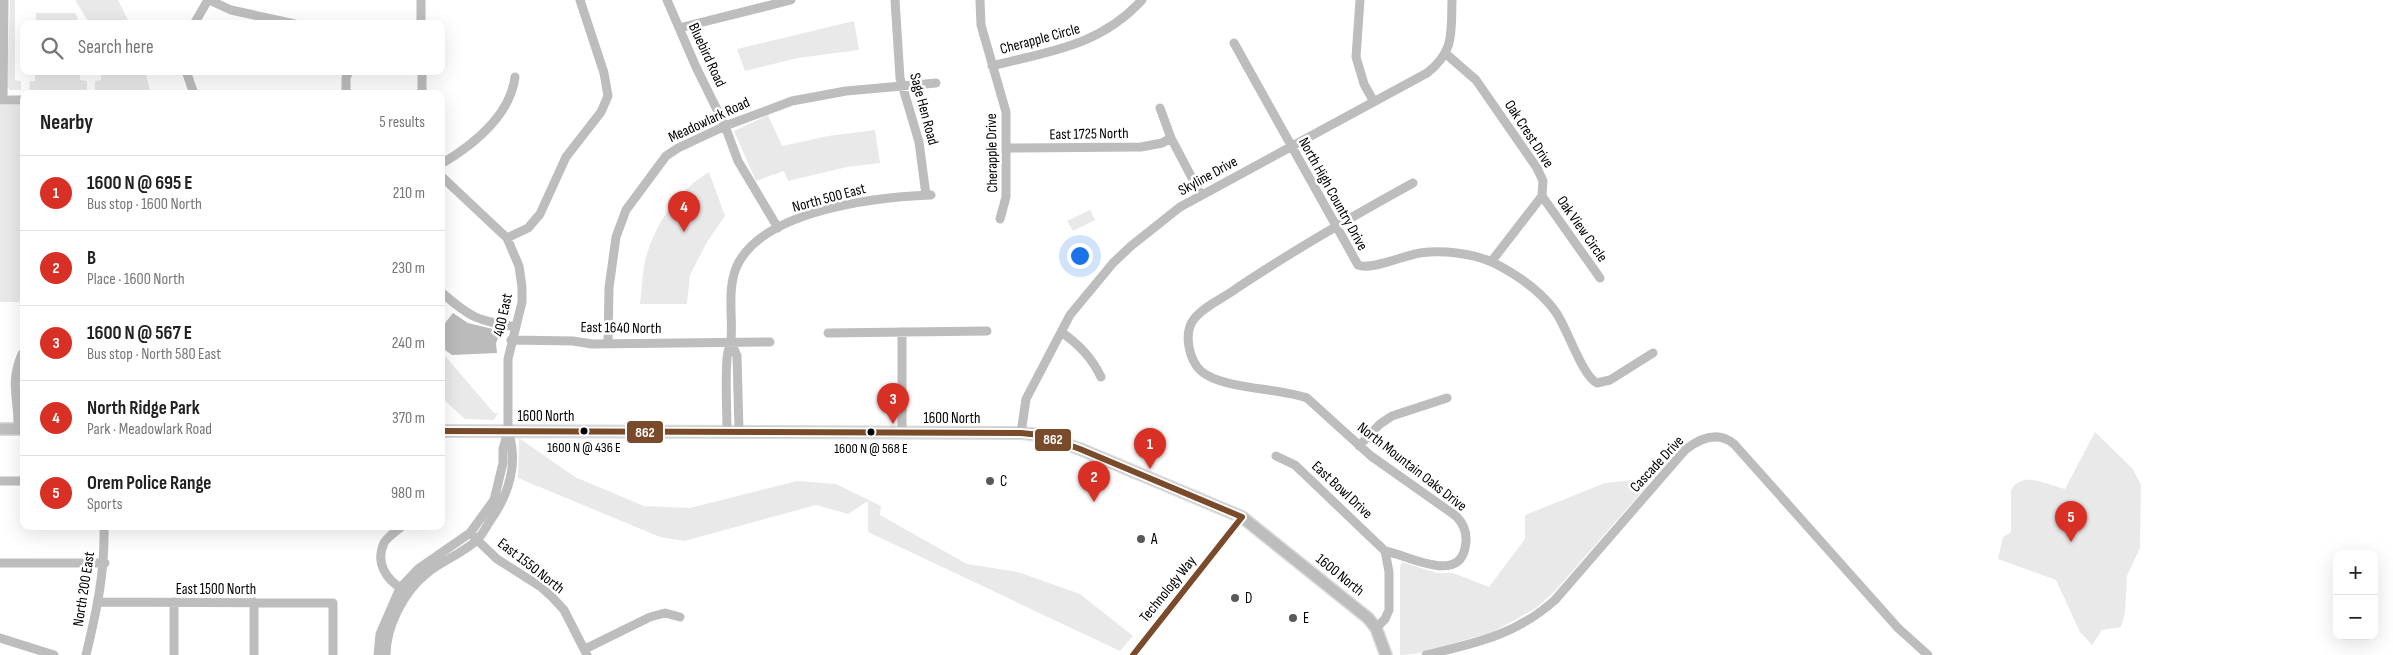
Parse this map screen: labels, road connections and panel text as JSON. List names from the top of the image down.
{
  "streets": {
    "main road": ["1600 North"],
    "street": [
      "Cherapple Circle",
      "Bluebird Road",
      "Sage Hen Road",
      "Meadowlark Road",
      "East 1725 North",
      "Oak Crest Drive",
      "Cherapple Drive",
      "Skyline Drive",
      "North High Country Drive",
      "North 500 East",
      "Oak View Circle",
      "400 East",
      "East 1640 North",
      "Cascade Drive",
      "North Mountain Oaks Drive",
      "East Bowl Drive",
      "East 1550 North",
      "North 200 East",
      "East 1500 North",
      "Technology Way"
    ]
  },
  "crossings": [
    ["Cherapple Circle", "Cherapple Drive"],
    ["Bluebird Road", "Meadowlark Road"],
    ["Bluebird Road", "North 500 East"],
    ["Sage Hen Road", "Meadowlark Road"],
    ["Sage Hen Road", "North 500 East"],
    ["Meadowlark Road", "East 1640 North"],
    ["East 1725 North", "Cherapple Drive"],
    ["Oak Crest Drive", "Skyline Drive"],
    ["Oak Crest Drive", "Oak View Circle"],
    ["Skyline Drive", "North High Country Drive"],
    ["Skyline Drive", "1600 North"],
    ["North High Country Drive", "North Mountain Oaks Drive"],
    ["North 500 East", "East 1640 North"],
    ["North 500 East", "1600 North"],
    ["400 East", "East 1640 North"],
    ["400 East", "1600 North"],
    ["400 East", "East 1550 North"],
    ["1600 North", "Technology Way"],
    ["North Mountain Oaks Drive", "East Bowl Drive"],
    ["North 200 East", "East 1500 North"]
  ],
  "places": [
    "1600 N @ 436 E",
    "1600 N @ 568 E",
    "C",
    "A",
    "D",
    "E"
  ],
  "lines": ["transit line 862"],
  "page": {
    "search": "Search here",
    "heading": ["Nearby", "5 results"],
    "list": [
      {
        "mark": "1",
        "name": "1600 N @ 695 E",
        "note": "Bus stop · 1600 North",
        "value": "210 m"
      },
      {
        "mark": "2",
        "name": "B",
        "note": "Place · 1600 North",
        "value": "230 m"
      },
      {
        "mark": "3",
        "name": "1600 N @ 567 E",
        "note": "Bus stop · North 580 East",
        "value": "240 m"
      },
      {
        "mark": "4",
        "name": "North Ridge Park",
        "note": "Park · Meadowlark Road",
        "value": "370 m"
      },
      {
        "mark": "5",
        "name": "Orem Police Range",
        "note": "Sports",
        "value": "980 m"
      }
    ],
    "pins": [
      "4",
      "3",
      "1",
      "2",
      "5"
    ],
    "map_buttons": ["+", "−"]
  }
}
